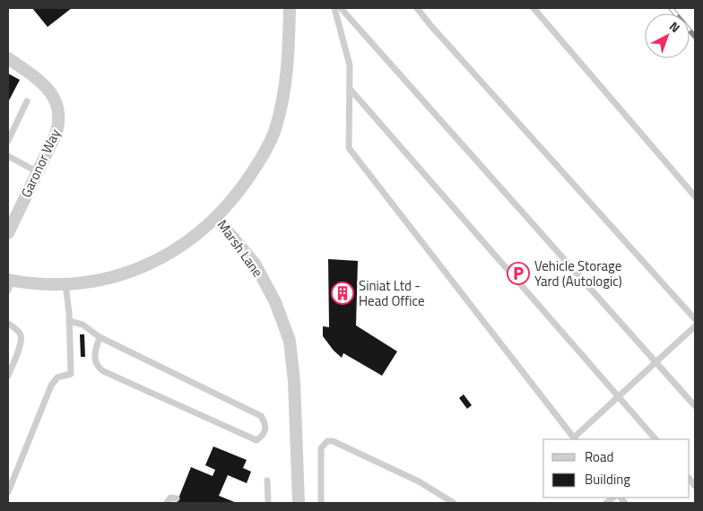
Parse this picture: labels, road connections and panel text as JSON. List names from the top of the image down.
{
  "streets": {
    "street": ["Garonor Way", "Marsh Lane"]
  },
  "places": {
    "parking": ["Vehicle Storage Yard (Autologic)"],
    "building": ["Siniat Ltd - Head Office"]
  },
  "legend": ["Road", "Building"],
  "north": "top right"
}
